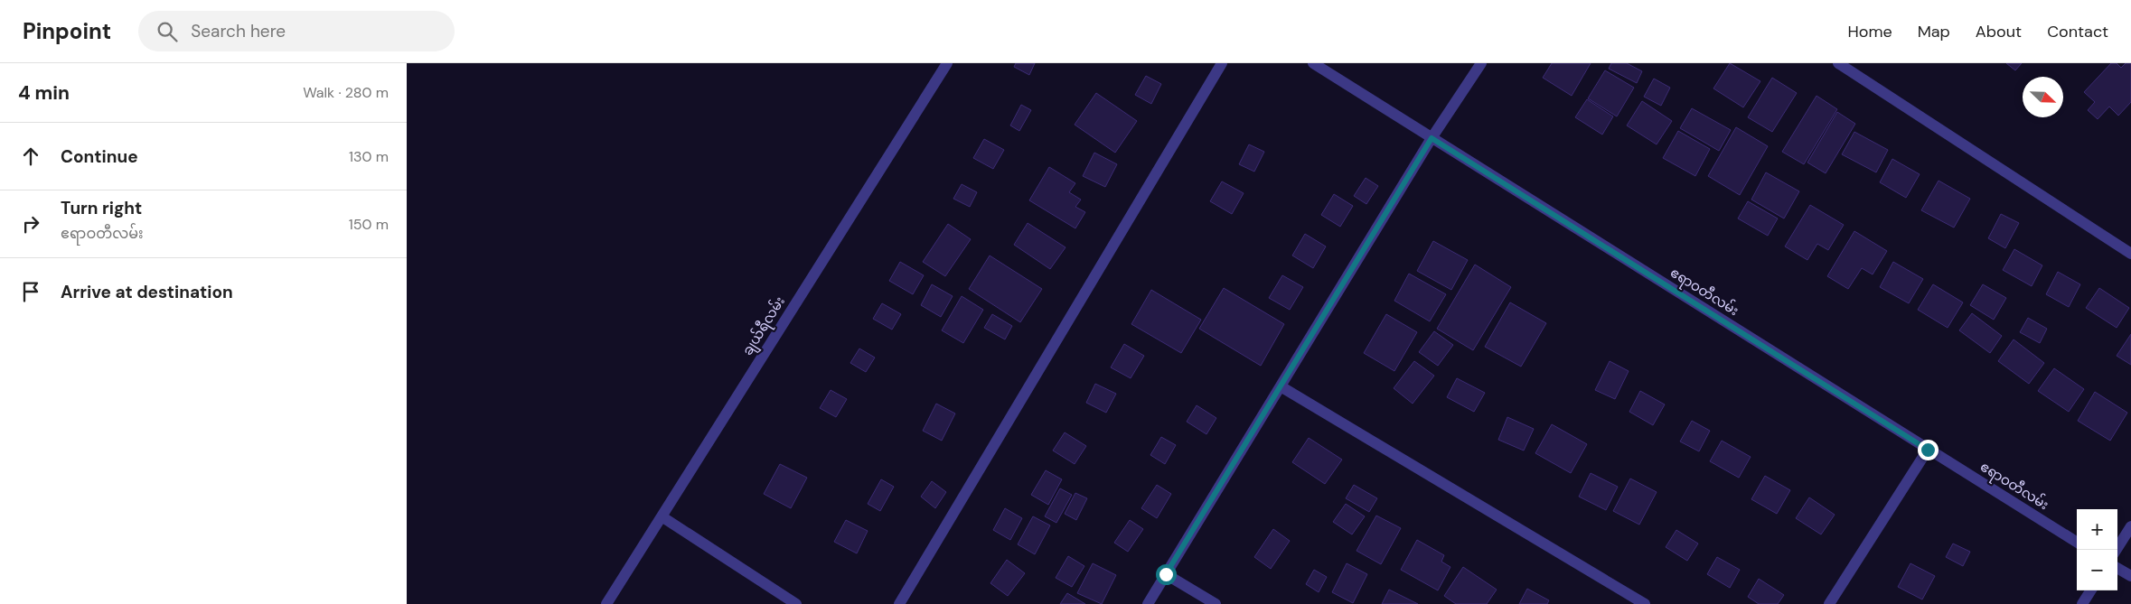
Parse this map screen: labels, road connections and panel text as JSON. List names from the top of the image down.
{
  "streets": {
    "street": ["ဧရာဝတီလမ်း", "ချယ်ရီလမ်း"]
  },
  "north": "bottom right",
  "page": {
    "header": "Pinpoint",
    "search": "Search here",
    "nav": [
      "Home",
      "Map",
      "About",
      "Contact"
    ],
    "heading": ["4 min", "Walk · 280 m"],
    "list": [
      ["Continue", "130 m"],
      ["Turn right", "ဧရာဝတီလမ်း", "150 m"],
      "Arrive at destination"
    ],
    "map_buttons": ["+", "−"]
  }
}
